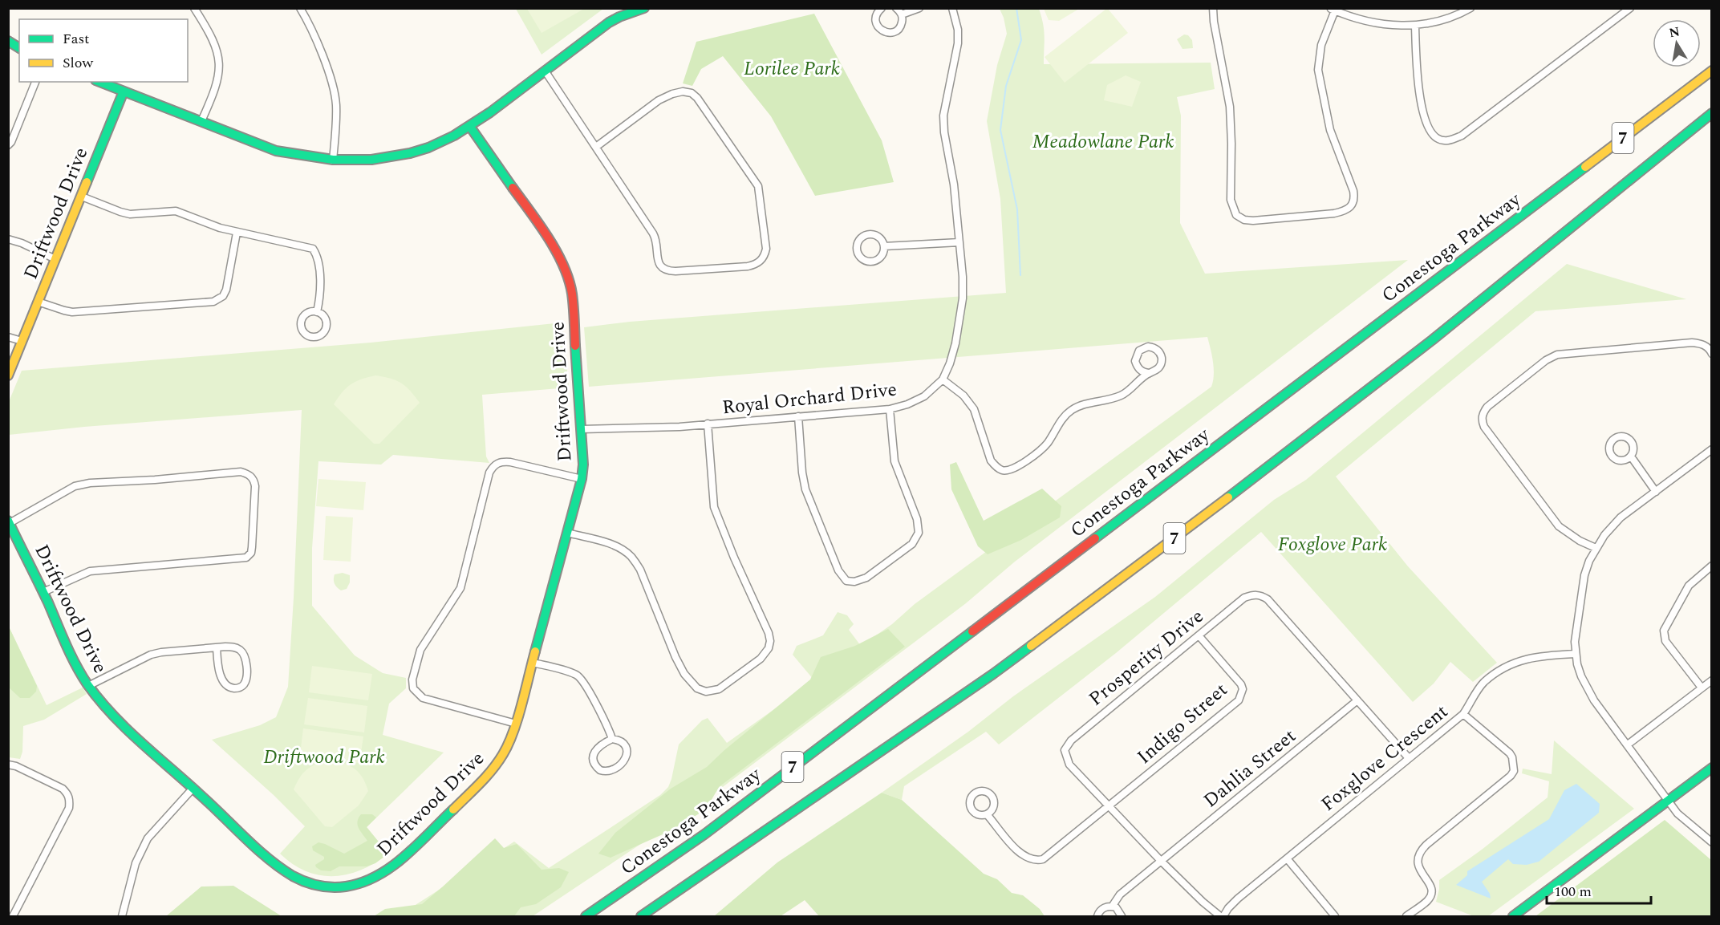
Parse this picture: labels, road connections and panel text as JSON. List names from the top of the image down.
{
  "streets": {
    "main road": ["7", "Driftwood Drive", "Conestoga Parkway"],
    "street": [
      "Royal Orchard Drive",
      "Prosperity Drive",
      "Indigo Street",
      "Foxglove Crescent",
      "Dahlia Street"
    ]
  },
  "crossings": [
    ["Driftwood Drive", "Royal Orchard Drive"],
    ["Prosperity Drive", "Indigo Street"],
    ["Prosperity Drive", "Foxglove Crescent"],
    ["Prosperity Drive", "Dahlia Street"]
  ],
  "parks": [
    "Lorilee Park",
    "Meadowlane Park",
    "Foxglove Park",
    "Driftwood Park"
  ],
  "legend": ["Fast", "Slow"],
  "scale_bar": "100 m",
  "north": "top"
}
